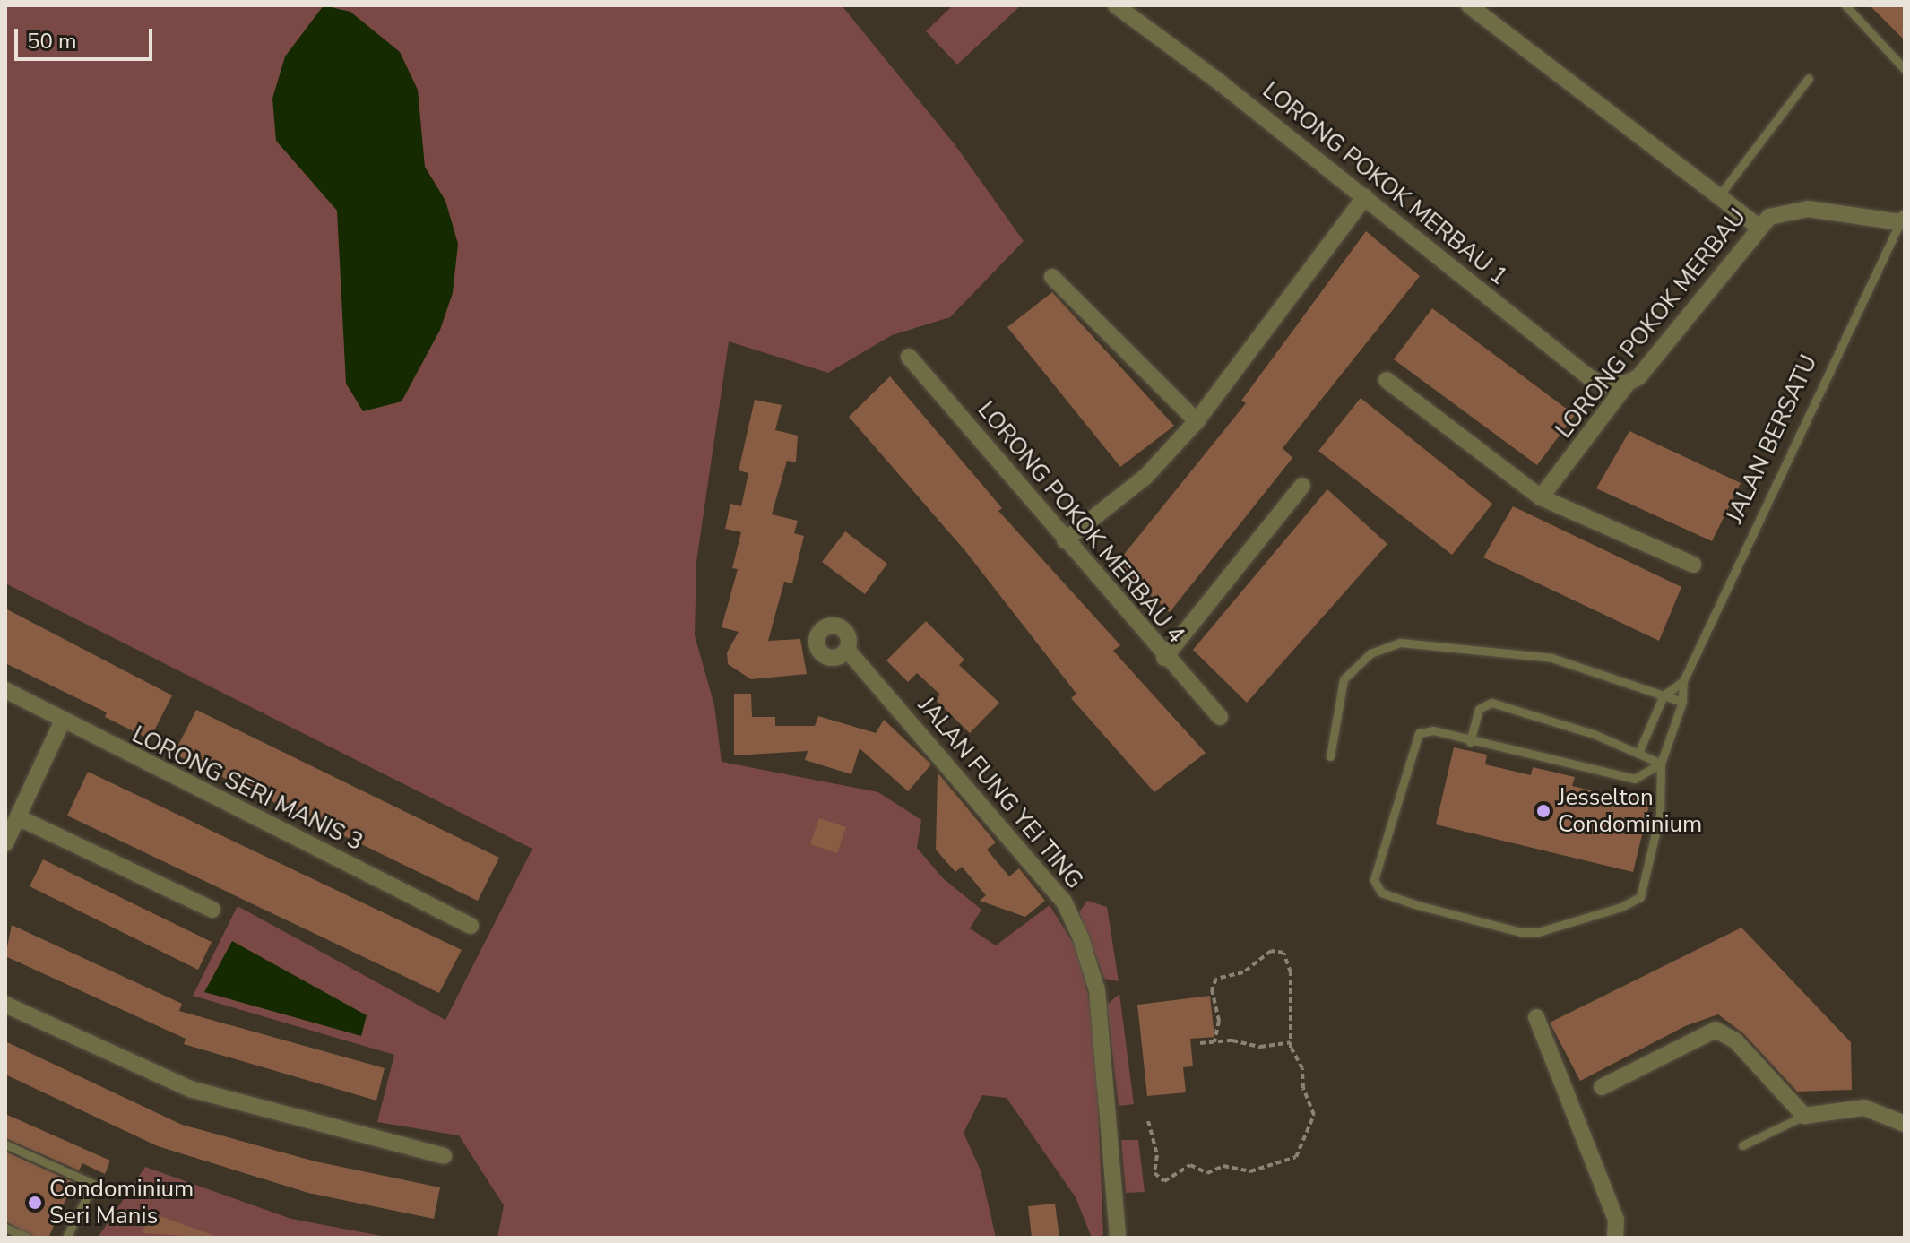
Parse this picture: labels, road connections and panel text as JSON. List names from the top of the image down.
{
  "streets": {
    "street": [
      "LORONG POKOK MERBAU 1",
      "LORONG POKOK MERBAU",
      "LORONG POKOK MERBAU 4",
      "LORONG SERI MANIS 3",
      "JALAN FUNG YEI TING"
    ],
    "lane": ["JALAN BERSATU"]
  },
  "crossings": [
    ["LORONG POKOK MERBAU 1", "LORONG POKOK MERBAU"],
    ["LORONG POKOK MERBAU", "JALAN BERSATU"]
  ],
  "places": ["Jesselton Condominium", "Condominium Seri Manis"],
  "scale_bar": "50 m"
}
